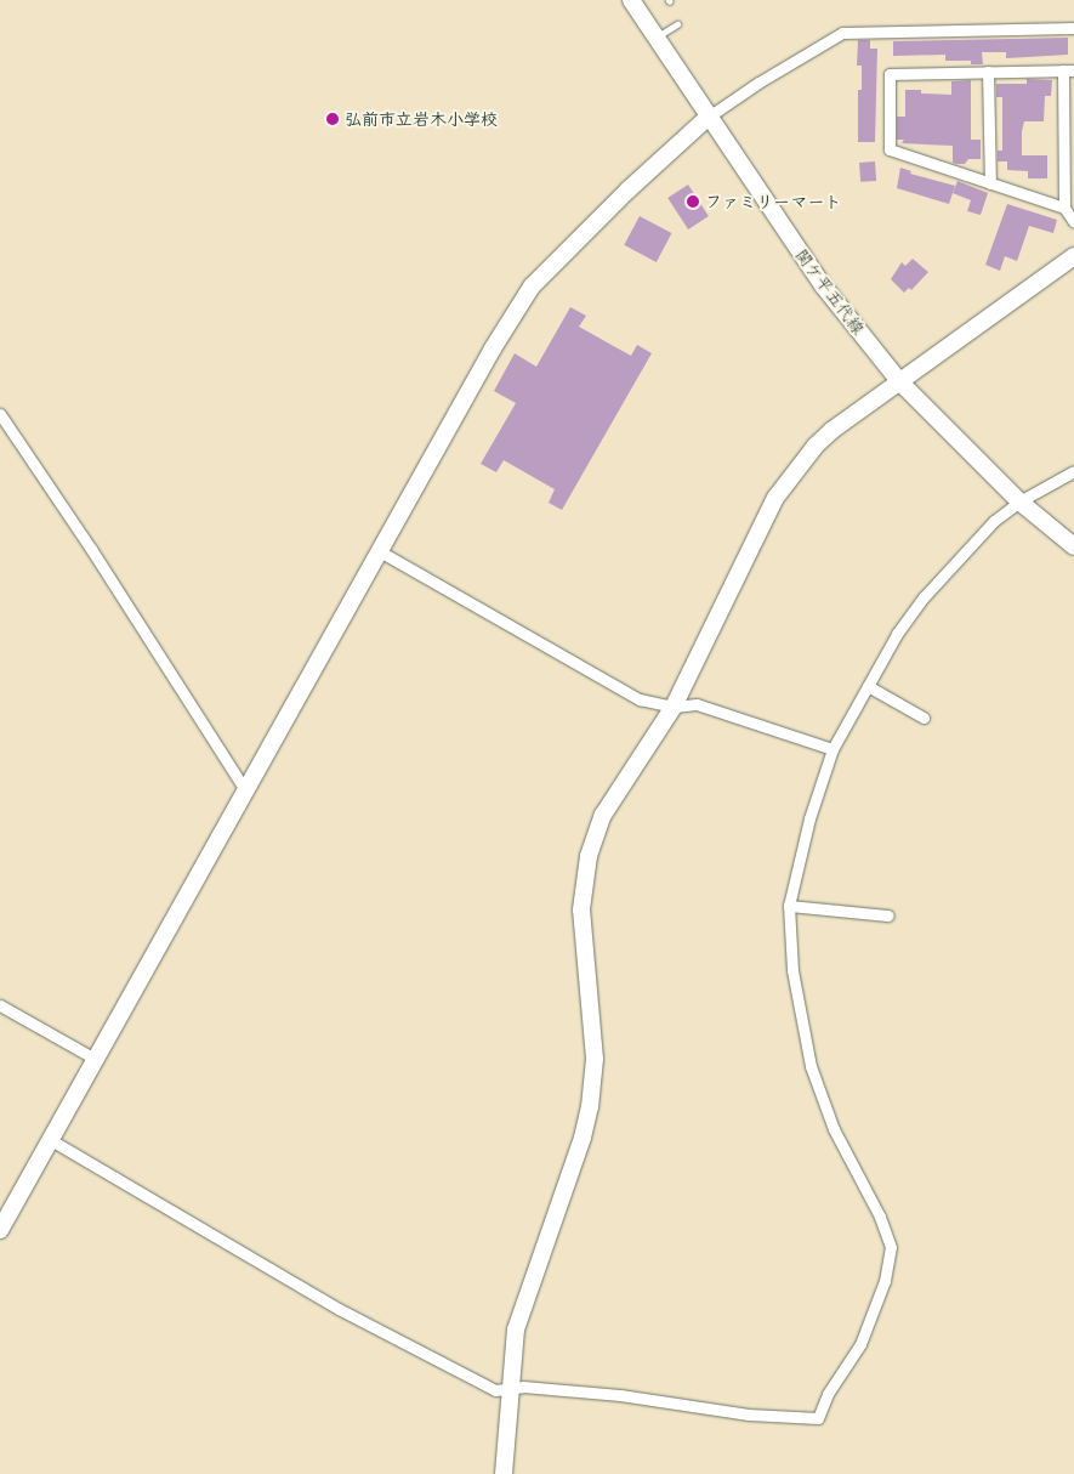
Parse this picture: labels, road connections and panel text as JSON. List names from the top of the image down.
{
  "streets": {
    "street": ["関ケ平五代線"]
  },
  "places": ["弘前市立岩木小学校", "ファミリーマート"]
}
